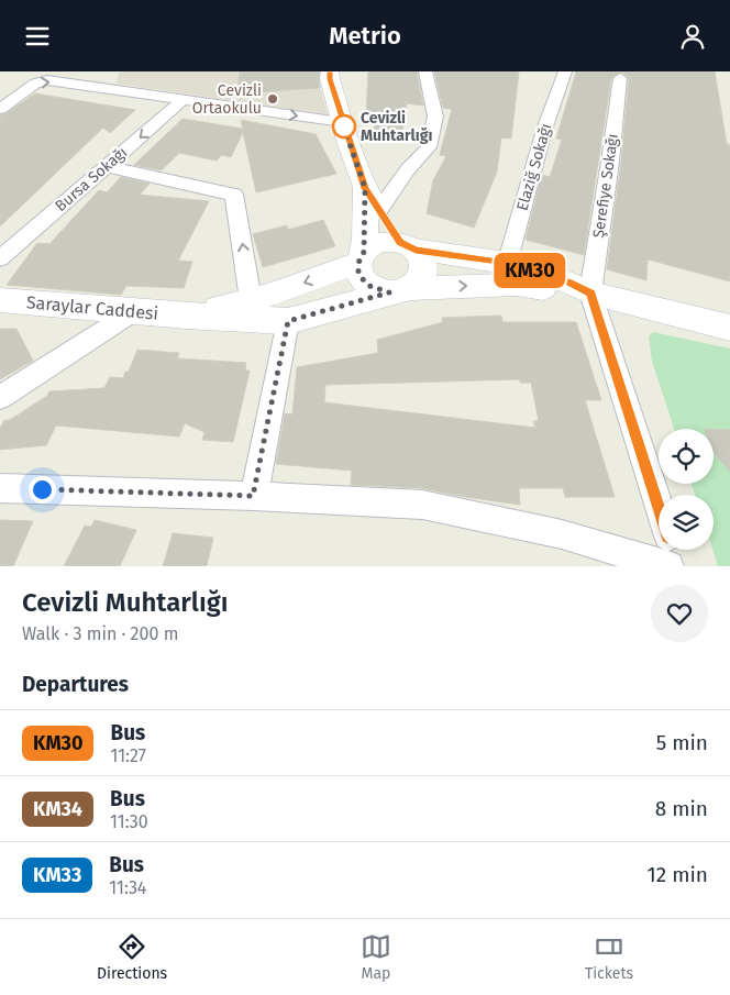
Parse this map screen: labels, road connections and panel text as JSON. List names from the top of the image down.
{
  "streets": {
    "street": [
      "Elaziğ Sokağı",
      "Bursa Sokağı",
      "Şerefiye Sokağı",
      "Saraylar Caddesi"
    ]
  },
  "crossings": [
    ["Elaziğ Sokağı", "Saraylar Caddesi"],
    ["Şerefiye Sokağı", "Saraylar Caddesi"]
  ],
  "one_way": ["Bursa Sokağı"],
  "places": ["Cevizli Ortaokulu", "Cevizli Muhtarlığı"],
  "lines": ["bus line KM30"],
  "page": {
    "header": "Metrio",
    "on_map": "KM30",
    "heading": [
      ["Cevizli Muhtarlığı", "Walk · 3 min · 200 m"],
      "Departures"
    ],
    "list": [
      {
        "mark": "KM30",
        "name": "Bus",
        "note": "11:27",
        "value": "5 min"
      },
      {
        "mark": "KM34",
        "name": "Bus",
        "note": "11:30",
        "value": "8 min"
      },
      {
        "mark": "KM33",
        "name": "Bus",
        "note": "11:34",
        "value": "12 min"
      }
    ],
    "tabs": ["Directions", "Map", "Tickets"]
  }
}
